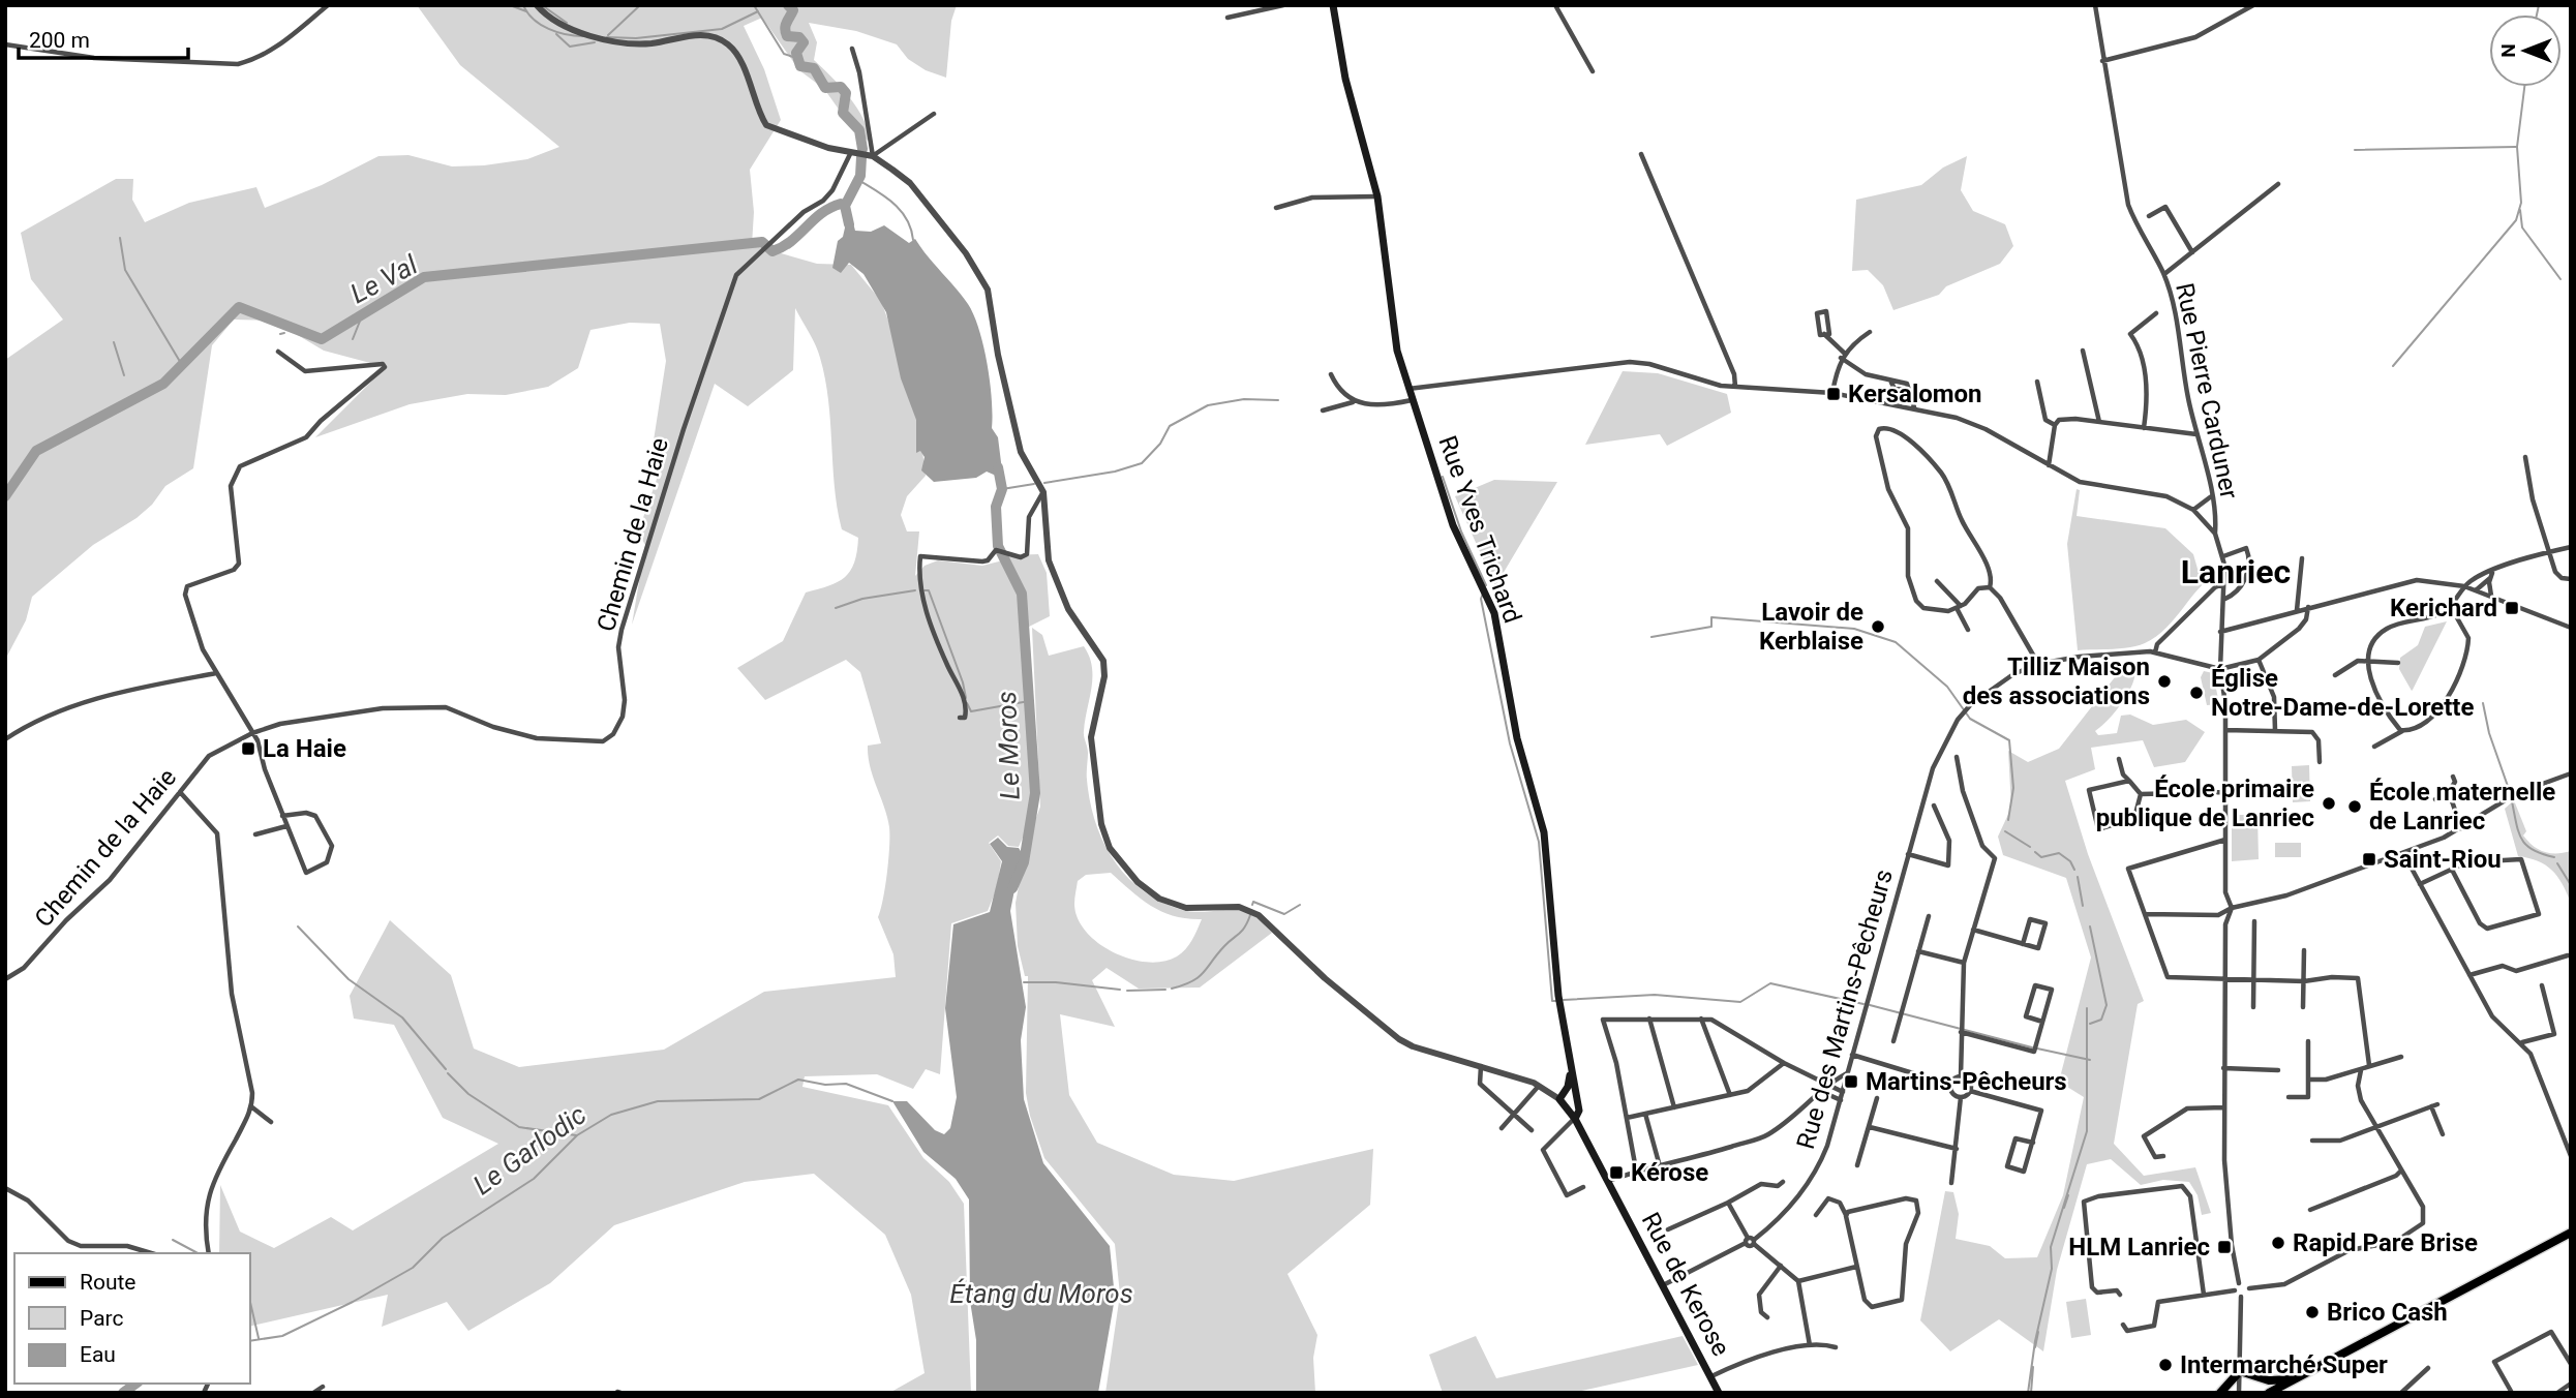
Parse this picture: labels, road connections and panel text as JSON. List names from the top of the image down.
{
  "streets": {
    "main road": ["Rue Yves Trichard", "Rue de Kerose"],
    "street": ["Rue Pierre Carduner", "Chemin de la Haie", "Rue des Martins-Pêcheurs"]
  },
  "crossings": [
    ["Rue des Martins-Pêcheurs", "Rue de Kerose"]
  ],
  "districts": ["Lanriec"],
  "water": [
    "Le Val",
    "Le Moros",
    "Le Garlodic",
    "Étang du Moros"
  ],
  "places": {
    "transit": [
      "Kersalomon",
      "Kerichard",
      "La Haie",
      "Saint-Riou",
      "Martins-Pêcheurs",
      "Kérose",
      "HLM Lanriec"
    ],
    "other": [
      "Lavoir de Kerblaise",
      "Tilliz Maison des associations",
      "Église Notre-Dame-de-Lorette",
      "École primaire publique de Lanriec",
      "École maternelle de Lanriec",
      "Rapid Pare Brise",
      "Brico Cash",
      "Intermarché Super"
    ]
  },
  "legend": ["Route", "Parc", "Eau"],
  "scale_bar": "200 m",
  "north": "left"
}
